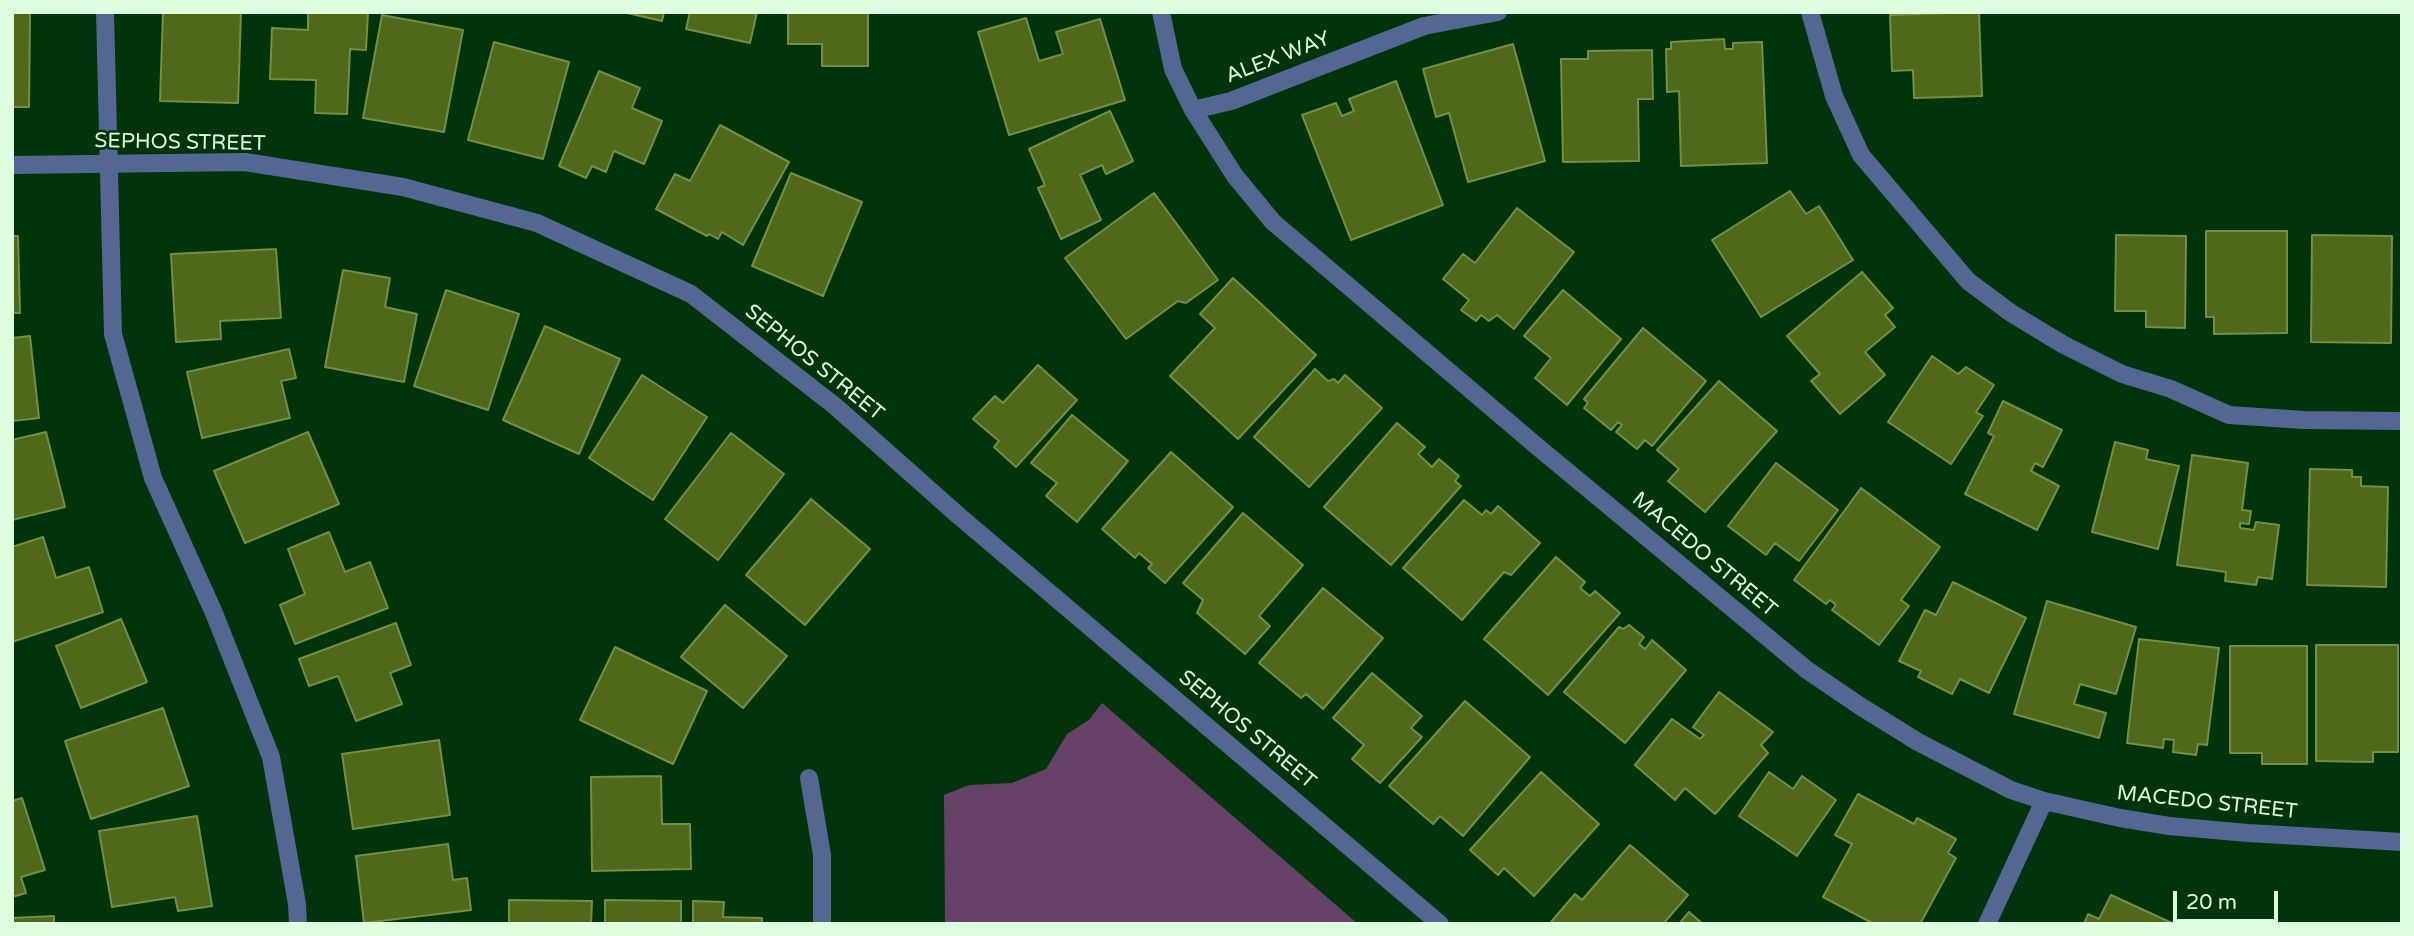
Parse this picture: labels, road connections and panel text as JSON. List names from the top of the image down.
{
  "streets": {
    "street": ["ALEX WAY", "SEPHOS STREET", "MACEDO STREET"]
  },
  "crossings": [
    ["ALEX WAY", "MACEDO STREET"]
  ],
  "scale_bar": "20 m"
}
